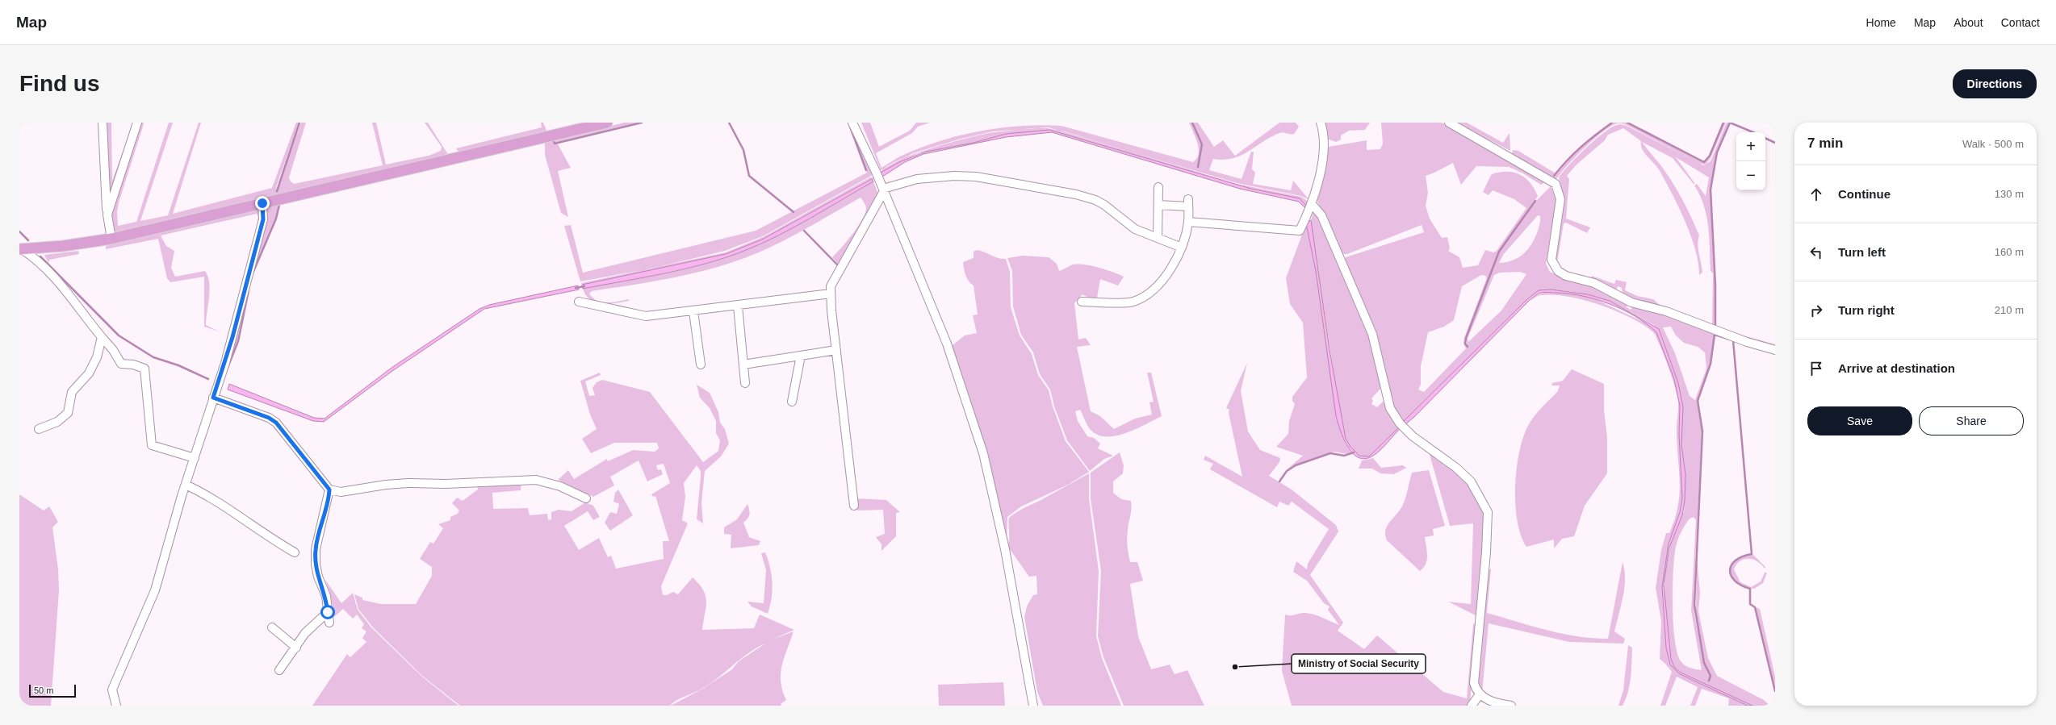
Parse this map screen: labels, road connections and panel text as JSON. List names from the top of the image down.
{
  "places": ["Ministry of Social Security"],
  "scale_bar": "50 m",
  "page": {
    "header": "Map",
    "nav": [
      "Home",
      "Map",
      "About",
      "Contact"
    ],
    "buttons": [
      "Directions",
      ["Save", "Share"]
    ],
    "title": "Find us",
    "heading": ["7 min", "Walk · 500 m"],
    "map_buttons": ["+", "−"],
    "list": [
      ["Continue", "130 m"],
      ["Turn left", "160 m"],
      ["Turn right", "210 m"],
      "Arrive at destination"
    ],
    "scale": "50 m"
  }
}
